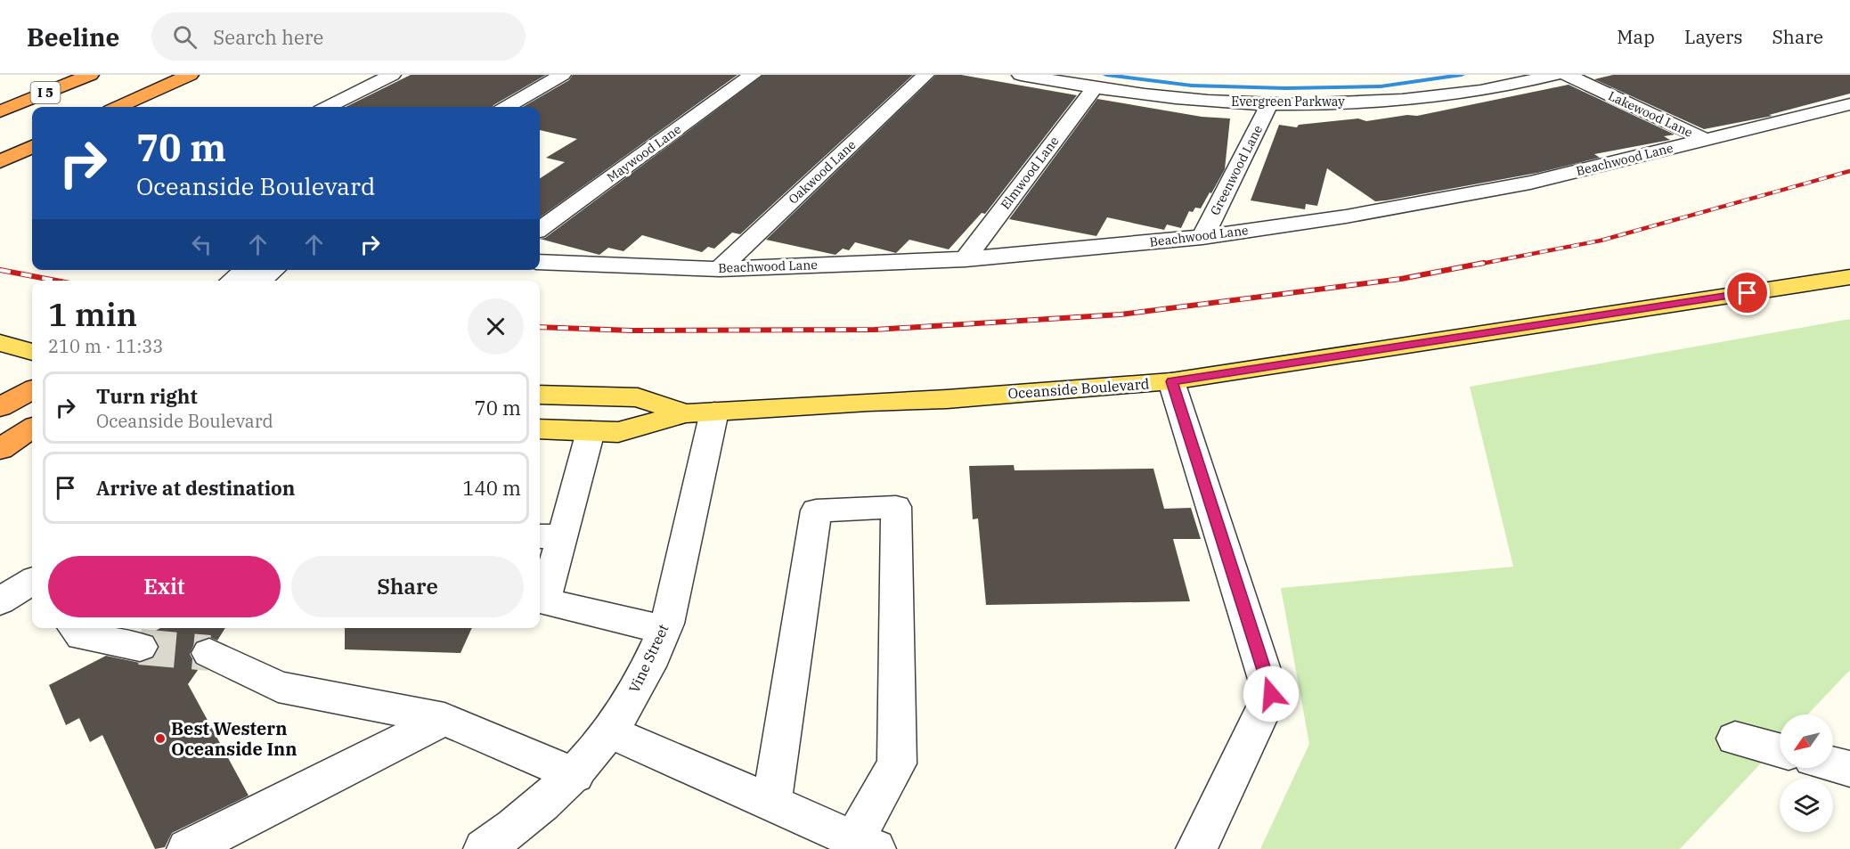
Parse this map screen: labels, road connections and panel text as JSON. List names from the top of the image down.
{
  "streets": {
    "highway": ["I 5"],
    "main road": ["Oceanside Boulevard"],
    "street": [
      "Evergreen Parkway",
      "Lakewood Lane",
      "Maywood Lane",
      "Beachwood Lane",
      "Greenwood Lane",
      "Oakwood Lane",
      "Elmwood Lane",
      "Vine Street"
    ]
  },
  "crossings": [
    ["Evergreen Parkway", "Greenwood Lane"],
    ["Evergreen Parkway", "Elmwood Lane"],
    ["Lakewood Lane", "Beachwood Lane"],
    ["Beachwood Lane", "Greenwood Lane"],
    ["Beachwood Lane", "Oakwood Lane"],
    ["Beachwood Lane", "Elmwood Lane"],
    ["Oceanside Boulevard", "Vine Street"]
  ],
  "places": ["Best Western Oceanside Inn"],
  "north": "bottom left",
  "page": {
    "header": "Beeline",
    "search": "Search here",
    "nav": ["Map", "Layers", "Share"],
    "turn": ["70 m", "Oceanside Boulevard"],
    "heading": ["1 min", "210 m · 11:33"],
    "list": [
      {
        "name": "Turn right",
        "note": "Oceanside Boulevard",
        "value": "70 m"
      },
      {
        "name": "Arrive at destination",
        "value": "140 m"
      }
    ],
    "buttons": ["Exit", "Share"]
  }
}
